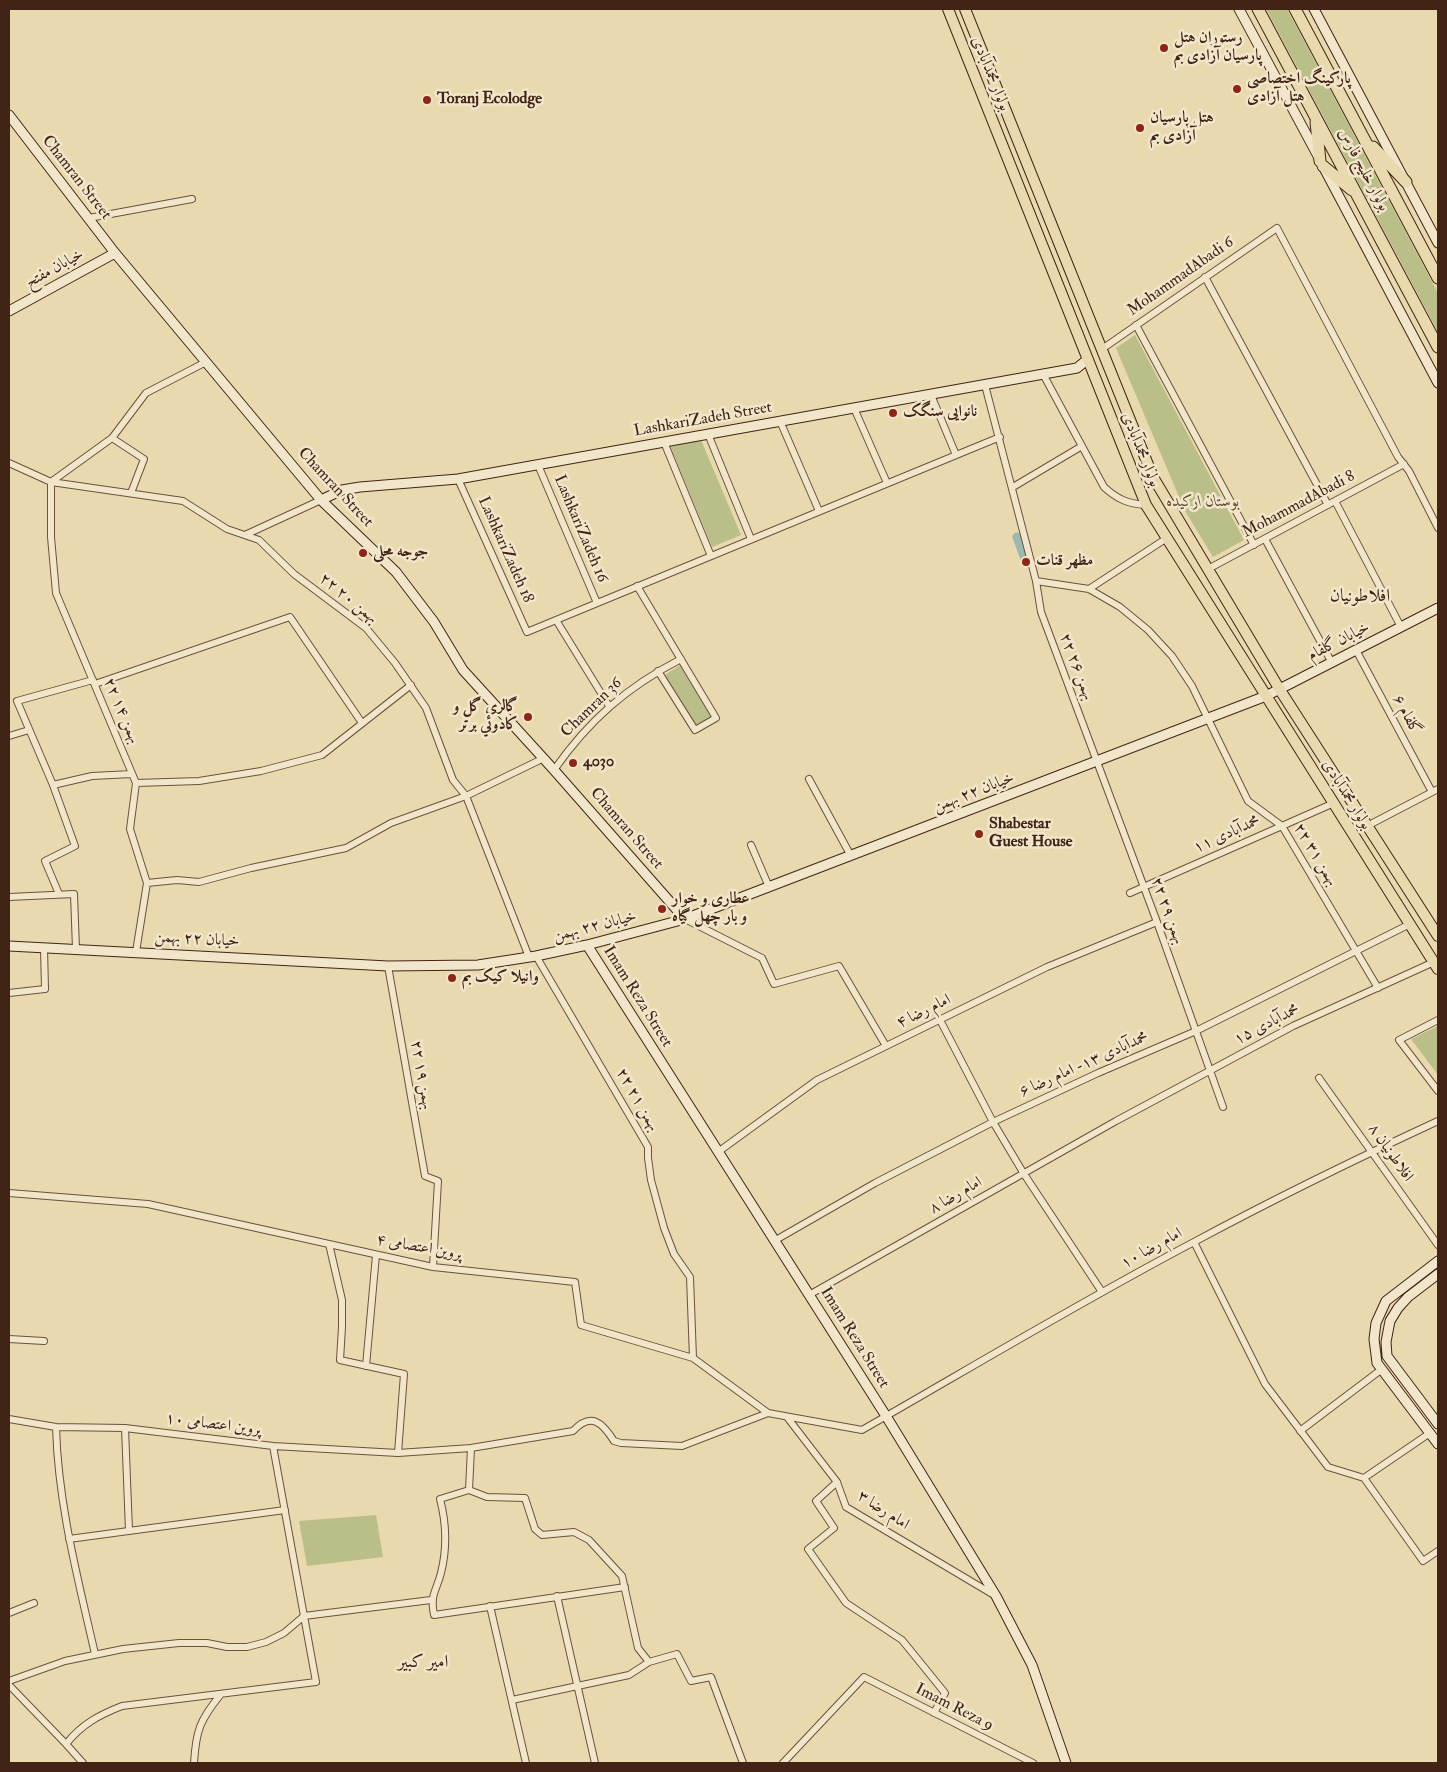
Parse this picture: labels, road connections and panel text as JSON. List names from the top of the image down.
{
  "streets": {
    "highway": ["بولوار خلیج فارس"],
    "main road": ["بولوار محمدآبادی"],
    "street": [
      "Chamran Street",
      "خیابان مفتح",
      "MohammadAbadi 6",
      "LashkariZadeh Street",
      "MohammadAbadi 8",
      "LashkariZadeh 16",
      "LashkariZadeh 18",
      "۲۲ بهمن ۲۰",
      "خیابان گلفام",
      "۲۲ بهمن ۲۶",
      "Chamran 36",
      "۲۲ بهمن ۱۴",
      "گلفام ۶",
      "خیابان ۲۲ بهمن",
      "محمدآبادی ۱۱",
      "۲۲ بهمن ۳۱",
      "۲۲ بهمن ۲۹",
      "Imam Reza Street",
      "امام رضا ۴",
      "محمدآبادی ۱۵",
      "محمدآبادی ۱۳- امام رضا ۶",
      "۲۲ بهمن ۱۹",
      "۲۲ بهمن ۲۱",
      "افلاطونیان ۸",
      "امام رضا ۸",
      "پروین اعتصامی ۴",
      "امام رضا ۱۰",
      "پروین اعتصامی ۱۰",
      "امام رضا ۳",
      "Imam Reza 9"
    ]
  },
  "crossings": [
    ["بولوار محمدآبادی", "MohammadAbadi 6"],
    ["بولوار محمدآبادی", "LashkariZadeh Street"],
    ["بولوار محمدآبادی", "MohammadAbadi 8"],
    ["بولوار محمدآبادی", "خیابان گلفام"],
    ["بولوار محمدآبادی", "خیابان ۲۲ بهمن"],
    ["بولوار محمدآبادی", "محمدآبادی ۱۱"],
    ["بولوار محمدآبادی", "محمدآبادی ۱۵"],
    ["بولوار محمدآبادی", "محمدآبادی ۱۳- امام رضا ۶"],
    ["Chamran Street", "خیابان مفتح"],
    ["Chamran Street", "LashkariZadeh Street"],
    ["Chamran Street", "Chamran 36"],
    ["Chamran Street", "خیابان ۲۲ بهمن"],
    ["MohammadAbadi 6", "MohammadAbadi 8"],
    ["LashkariZadeh Street", "LashkariZadeh 16"],
    ["LashkariZadeh Street", "LashkariZadeh 18"],
    ["LashkariZadeh Street", "۲۲ بهمن ۲۶"],
    ["۲۲ بهمن ۲۰", "۲۲ بهمن ۱۴"],
    ["۲۲ بهمن ۲۰", "خیابان ۲۲ بهمن"],
    ["۲۲ بهمن ۲۰", "۲۲ بهمن ۲۱"],
    ["خیابان گلفام", "گلفام ۶"],
    ["خیابان گلفام", "خیابان ۲۲ بهمن"],
    ["۲۲ بهمن ۲۶", "خیابان ۲۲ بهمن"],
    ["۲۲ بهمن ۲۶", "۲۲ بهمن ۲۹"],
    ["خیابان ۲۲ بهمن", "۲۲ بهمن ۳۱"],
    ["خیابان ۲۲ بهمن", "۲۲ بهمن ۲۹"],
    ["خیابان ۲۲ بهمن", "Imam Reza Street"],
    ["خیابان ۲۲ بهمن", "۲۲ بهمن ۱۹"],
    ["خیابان ۲۲ بهمن", "۲۲ بهمن ۲۱"],
    ["محمدآبادی ۱۱", "۲۲ بهمن ۳۱"],
    ["محمدآبادی ۱۱", "۲۲ بهمن ۲۹"],
    ["۲۲ بهمن ۳۱", "محمدآبادی ۱۵"],
    ["۲۲ بهمن ۳۱", "محمدآبادی ۱۳- امام رضا ۶"],
    ["۲۲ بهمن ۲۹", "امام رضا ۴"],
    ["۲۲ بهمن ۲۹", "محمدآبادی ۱۵"],
    ["۲۲ بهمن ۲۹", "محمدآبادی ۱۳- امام رضا ۶"],
    ["Imam Reza Street", "امام رضا ۴"],
    ["Imam Reza Street", "محمدآبادی ۱۳- امام رضا ۶"],
    ["Imam Reza Street", "امام رضا ۸"],
    ["Imam Reza Street", "امام رضا ۱۰"],
    ["Imam Reza Street", "امام رضا ۳"],
    ["محمدآبادی ۱۵", "امام رضا ۸"],
    ["۲۲ بهمن ۱۹", "پروین اعتصامی ۴"],
    ["۲۲ بهمن ۲۱", "پروین اعتصامی ۴"],
    ["افلاطونیان ۸", "امام رضا ۱۰"],
    ["پروین اعتصامی ۴", "امام رضا ۱۰"],
    ["امام رضا ۱۰", "امام رضا ۳"]
  ],
  "districts": ["افلاطونیان", "امیر کبیر"],
  "parks": ["بوستان ارکیده"],
  "places": [
    "رستوران هتل پارسیان آزادی بم",
    "پارکینگ اختصاصی هتل آزادی",
    "Toranj Ecolodge",
    "هتل پارسیان آزادی بم",
    "نانوایی سنگک",
    "جوجه محلی",
    "مظهر قنات",
    "گالري گل و كادوئي برتر",
    "4030",
    "Shabestar Guest House",
    "عطاری و خوار و بار چهل گیاه",
    "وانیلا کیک بم"
  ]
}
